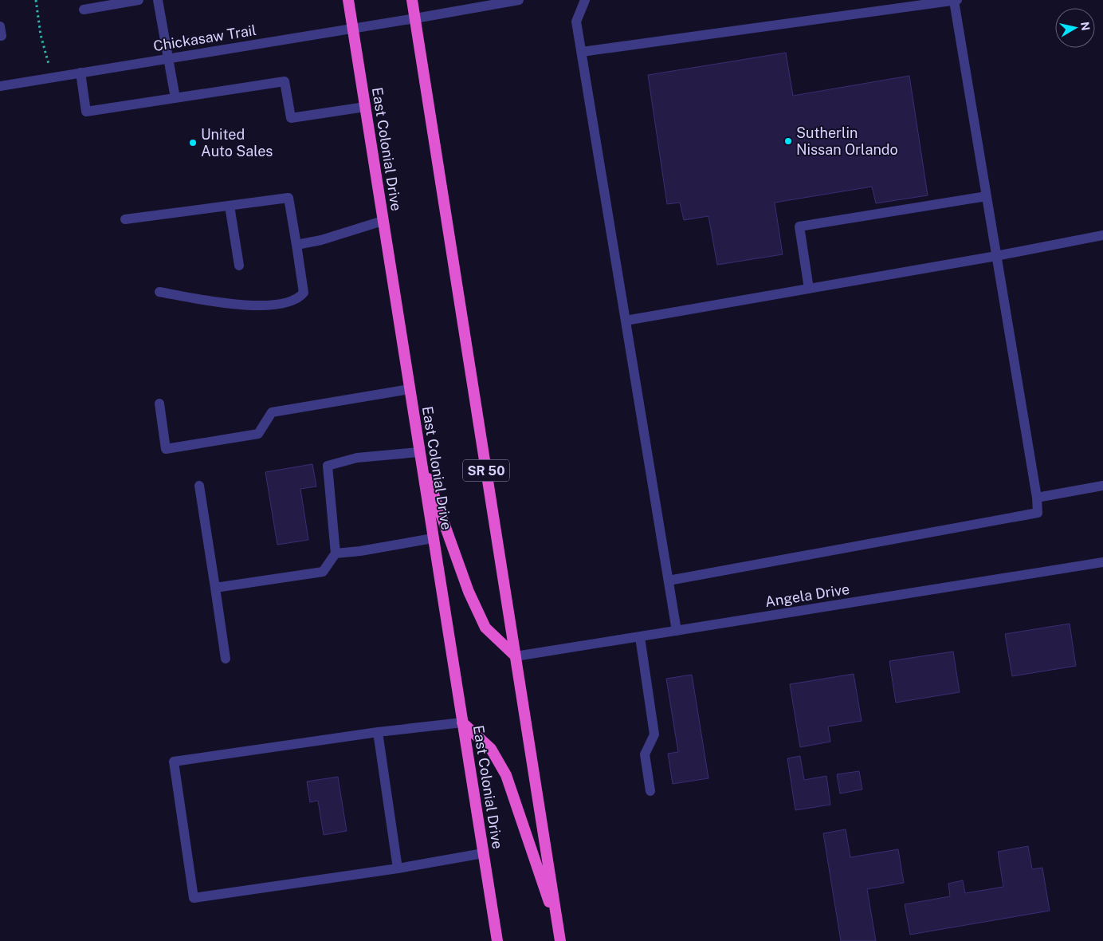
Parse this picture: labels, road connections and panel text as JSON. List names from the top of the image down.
{
  "streets": {
    "highway": ["East Colonial Drive", "SR 50"],
    "street": ["Chickasaw Trail", "Angela Drive"]
  },
  "crossings": [
    ["Chickasaw Trail", "East Colonial Drive"],
    ["Chickasaw Trail", "SR 50"],
    ["SR 50", "Angela Drive"]
  ],
  "places": ["Sutherlin Nissan Orlando", "United Auto Sales"],
  "north": "right"
}
